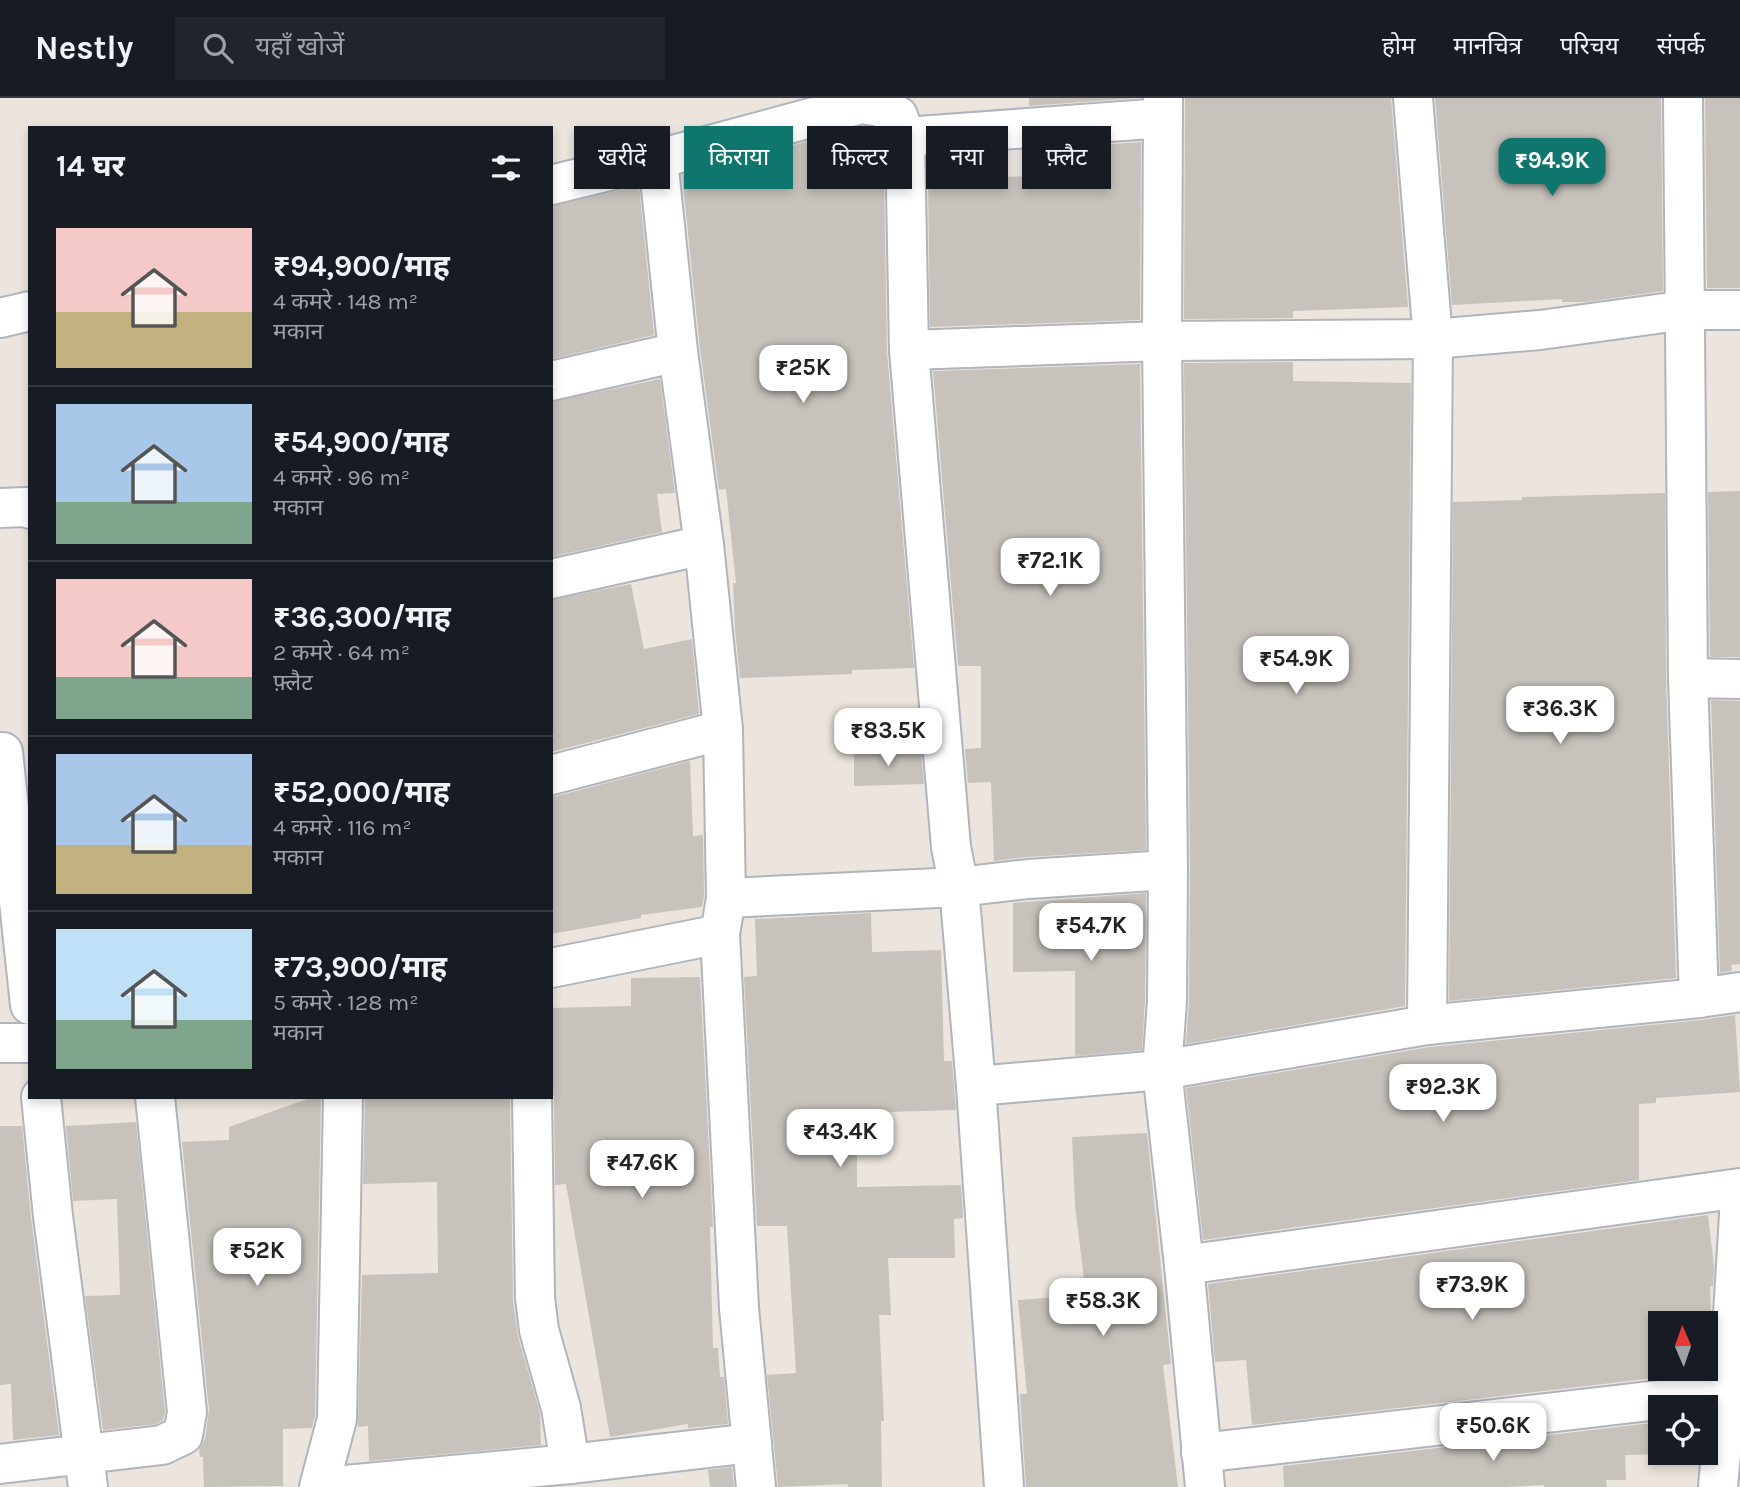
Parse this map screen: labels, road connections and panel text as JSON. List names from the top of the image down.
{
  "north": "top",
  "page": {
    "header": "Nestly",
    "search": "यहाँ खोजें",
    "nav": [
      "होम",
      "मानचित्र",
      "परिचय",
      "संपर्क"
    ],
    "chip": [
      "खरीदें",
      "किराया",
      "फ़िल्टर",
      "नया",
      "फ़्लैट"
    ],
    "heading": "14 घर",
    "price": [
      "₹94.9K",
      "₹25K",
      "₹72.1K",
      "₹54.9K",
      "₹36.3K",
      "₹83.5K",
      "₹54.7K",
      "₹92.3K",
      "₹43.4K",
      "₹47.6K",
      "₹52K",
      "₹73.9K",
      "₹58.3K",
      "₹50.6K"
    ],
    "list": [
      {
        "name": "₹94,900/माह",
        "note": "4 कमरे · 148 m² · मकान"
      },
      {
        "name": "₹54,900/माह",
        "note": "4 कमरे · 96 m² · मकान"
      },
      {
        "name": "₹36,300/माह",
        "note": "2 कमरे · 64 m² · फ़्लैट"
      },
      {
        "name": "₹52,000/माह",
        "note": "4 कमरे · 116 m² · मकान"
      },
      {
        "name": "₹73,900/माह",
        "note": "5 कमरे · 128 m² · मकान"
      }
    ]
  }
}
